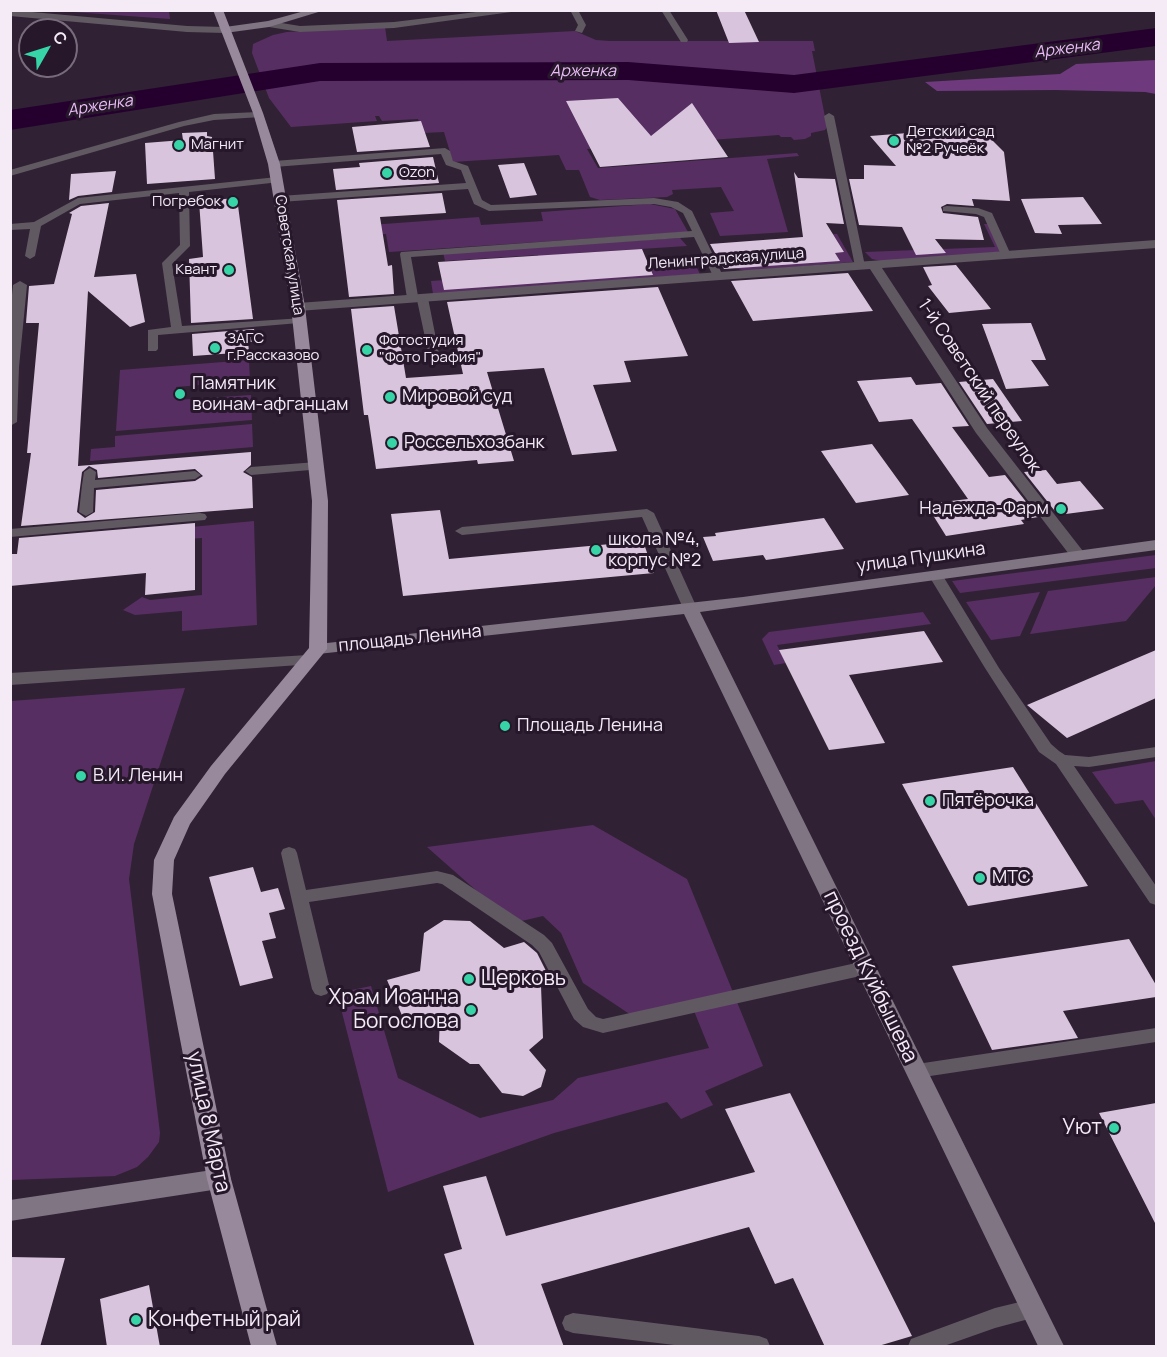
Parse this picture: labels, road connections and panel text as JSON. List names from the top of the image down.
{
  "streets": {
    "main road": ["Советская улица", "улица 8 Марта"],
    "street": [
      "Ленинградская улица",
      "1-й Советский переулок",
      "улица Пушкина",
      "площадь Ленина",
      "проезд Куйбышева"
    ]
  },
  "crossings": [
    ["Советская улица", "Ленинградская улица"],
    ["Советская улица", "площадь Ленина"],
    ["Советская улица", "улица 8 Марта"],
    ["Ленинградская улица", "1-й Советский переулок"],
    ["1-й Советский переулок", "улица Пушкина"],
    ["улица Пушкина", "площадь Ленина"],
    ["улица Пушкина", "проезд Куйбышева"],
    ["площадь Ленина", "проезд Куйбышева"],
    ["площадь Ленина", "улица 8 Марта"]
  ],
  "water": ["Арженка"],
  "places": [
    "Детский сад №2 Ручеёк",
    "Магнит",
    "Ozon",
    "Погребок",
    "Квант",
    "ЗАГС г.Рассказово",
    "Фотостудия \"Фото Графия\"",
    "Памятник воинам-афганцам",
    "Мировой суд",
    "Россельхозбанк",
    "Надежда-Фарм",
    "школа №4, корпус №2",
    "Площадь Ленина",
    "В.И. Ленин",
    "Пятёрочка",
    "МТС",
    "Церковь",
    "Храм Иоанна Богослова",
    "Уют",
    "Конфетный рай"
  ],
  "north": "top right"
}
